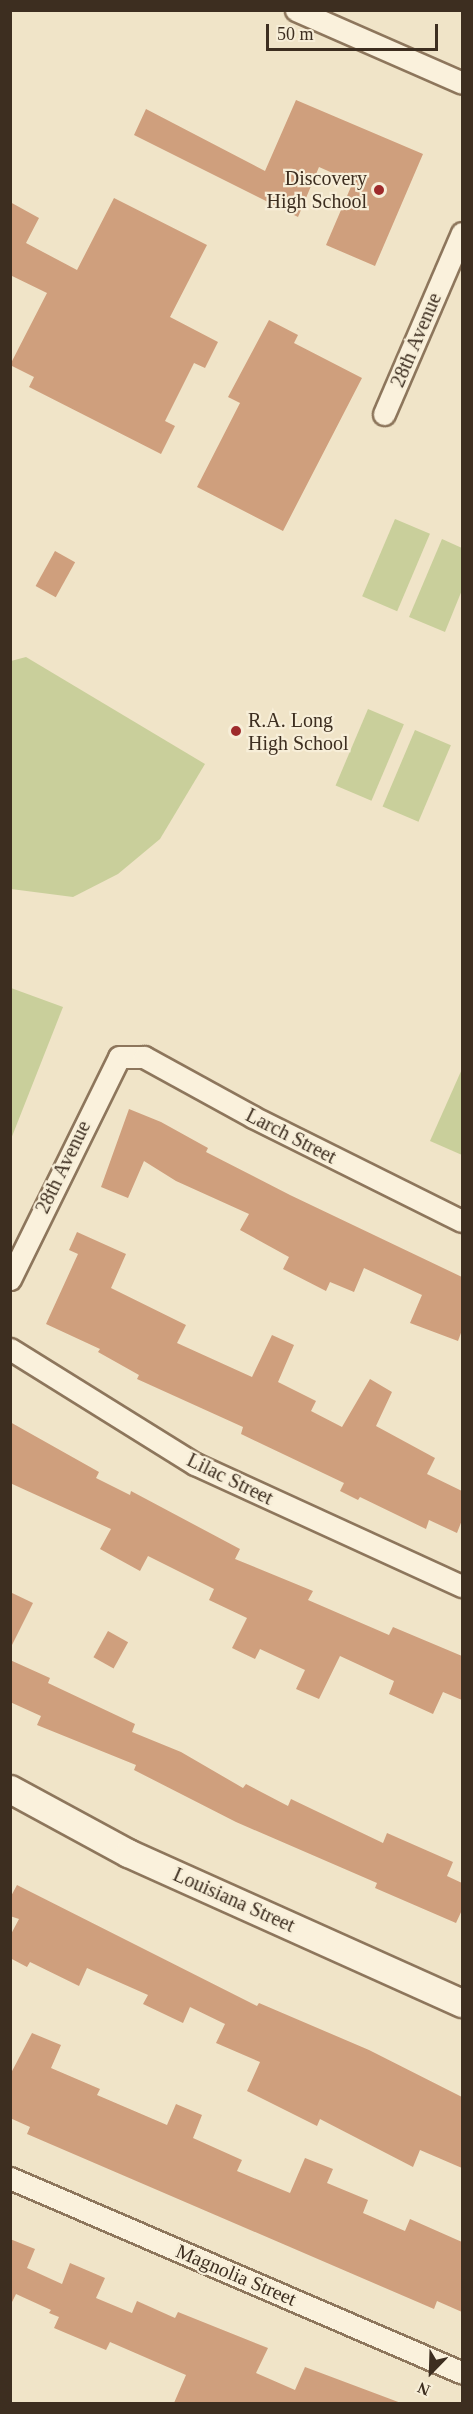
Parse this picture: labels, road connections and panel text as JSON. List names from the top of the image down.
{
  "streets": {
    "street": [
      "28th Avenue",
      "Larch Street",
      "Lilac Street",
      "Louisiana Street",
      "Magnolia Street"
    ]
  },
  "crossings": [
    ["28th Avenue", "Larch Street"]
  ],
  "places": ["Discovery High School", "R.A. Long High School"],
  "scale_bar": "50 m",
  "north": "bottom left"
}
